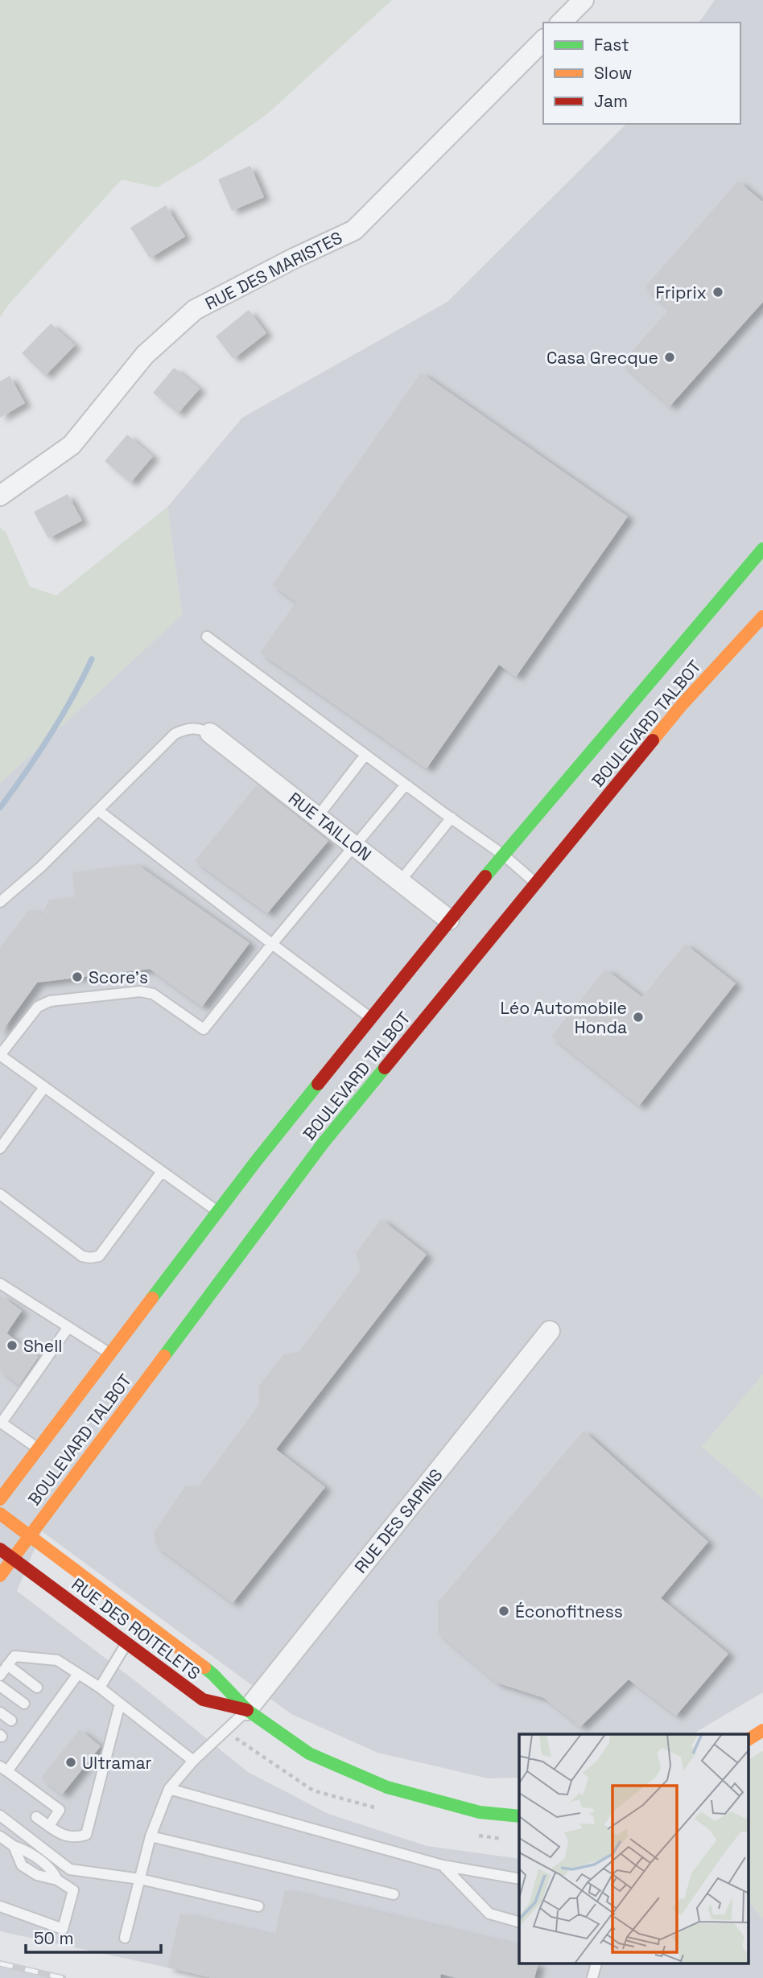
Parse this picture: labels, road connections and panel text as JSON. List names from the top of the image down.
{
  "streets": {
    "main road": ["BOULEVARD TALBOT", "RUE DES ROITELETS"],
    "street": ["RUE DES MARISTES", "RUE TAILLON", "RUE DES SAPINS"]
  },
  "crossings": [
    ["BOULEVARD TALBOT", "RUE TAILLON"],
    ["BOULEVARD TALBOT", "RUE DES ROITELETS"],
    ["RUE DES SAPINS", "RUE DES ROITELETS"]
  ],
  "places": [
    "Friprix",
    "Casa Grecque",
    "Score's",
    "Léo Automobile Honda",
    "Shell",
    "Éconofitness",
    "Ultramar"
  ],
  "legend": ["Fast", "Slow", "Jam"],
  "scale_bar": "50 m"
}
